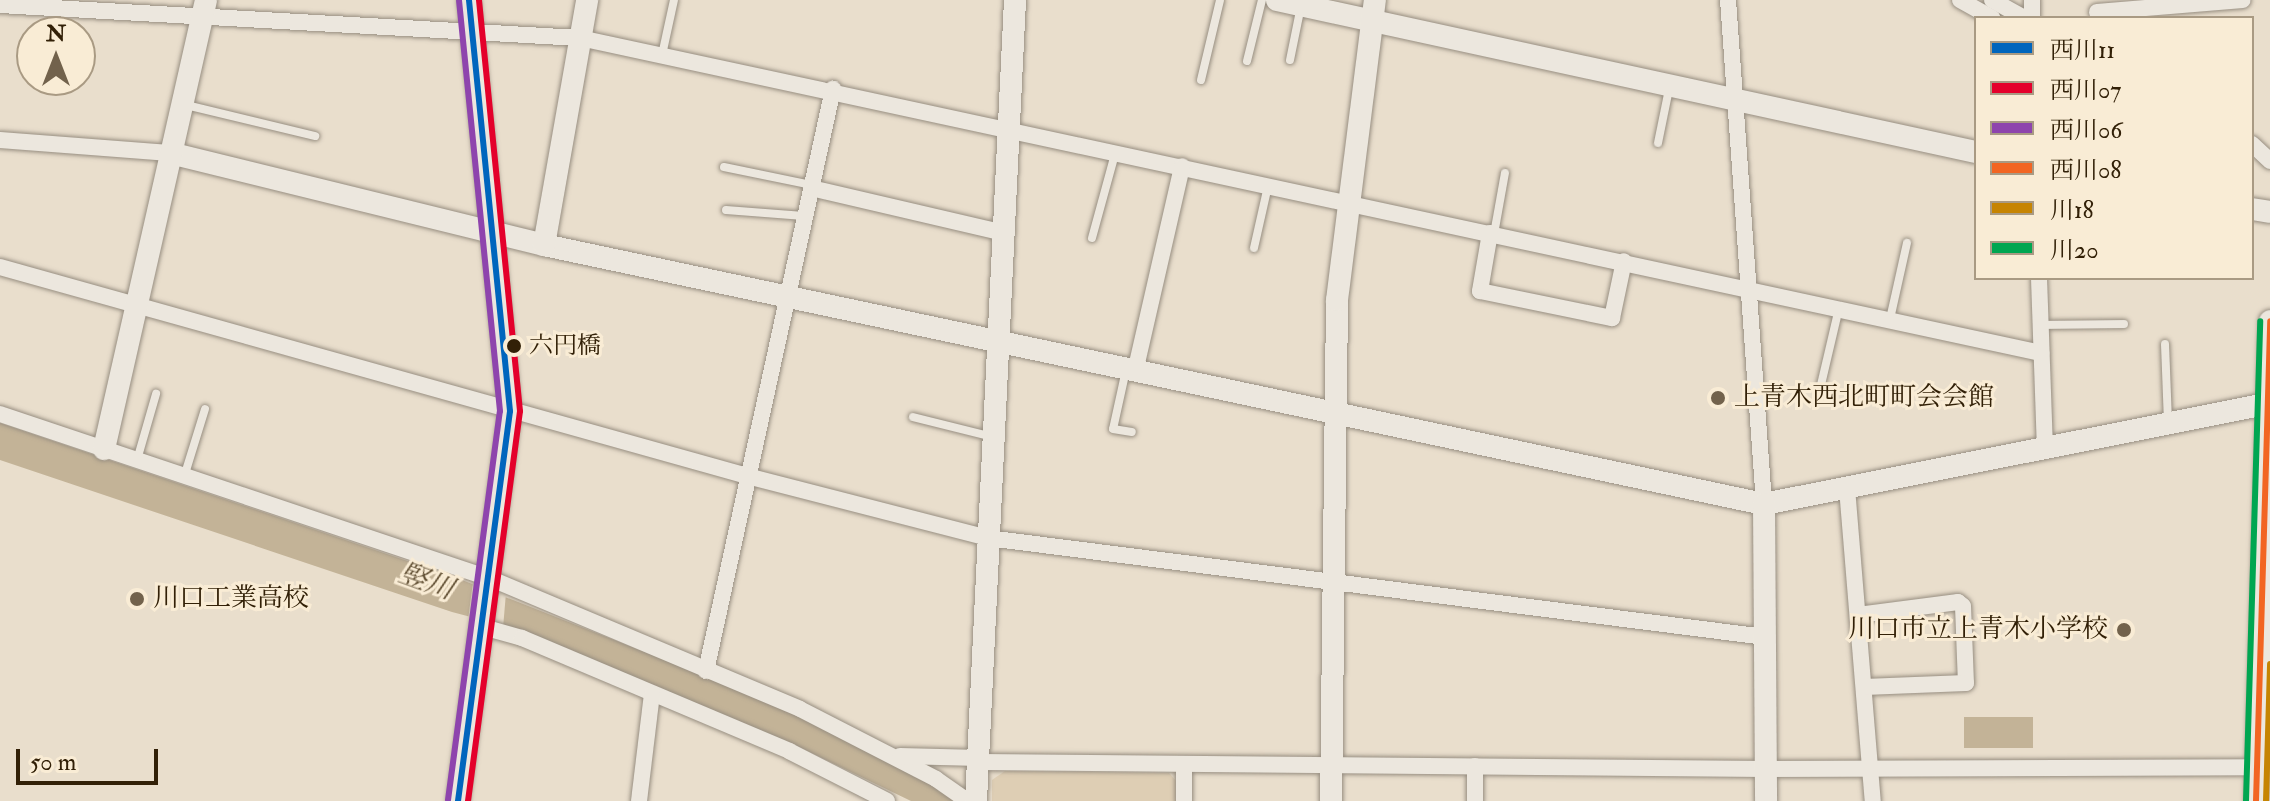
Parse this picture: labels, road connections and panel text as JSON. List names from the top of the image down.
{
  "water": ["竪川"],
  "places": [
    "六円橋",
    "上青木西北町町会会館",
    "川口工業高校",
    "川口市立上青木小学校"
  ],
  "lines": [
    "transit line 西川11",
    "transit line 西川07",
    "transit line 西川06",
    "transit line 西川08",
    "transit line 川20",
    "transit line 川18"
  ],
  "legend": [
    "西川11",
    "西川07",
    "西川06",
    "西川08",
    "川18",
    "川20"
  ],
  "scale_bar": "50 m",
  "north": "top"
}
